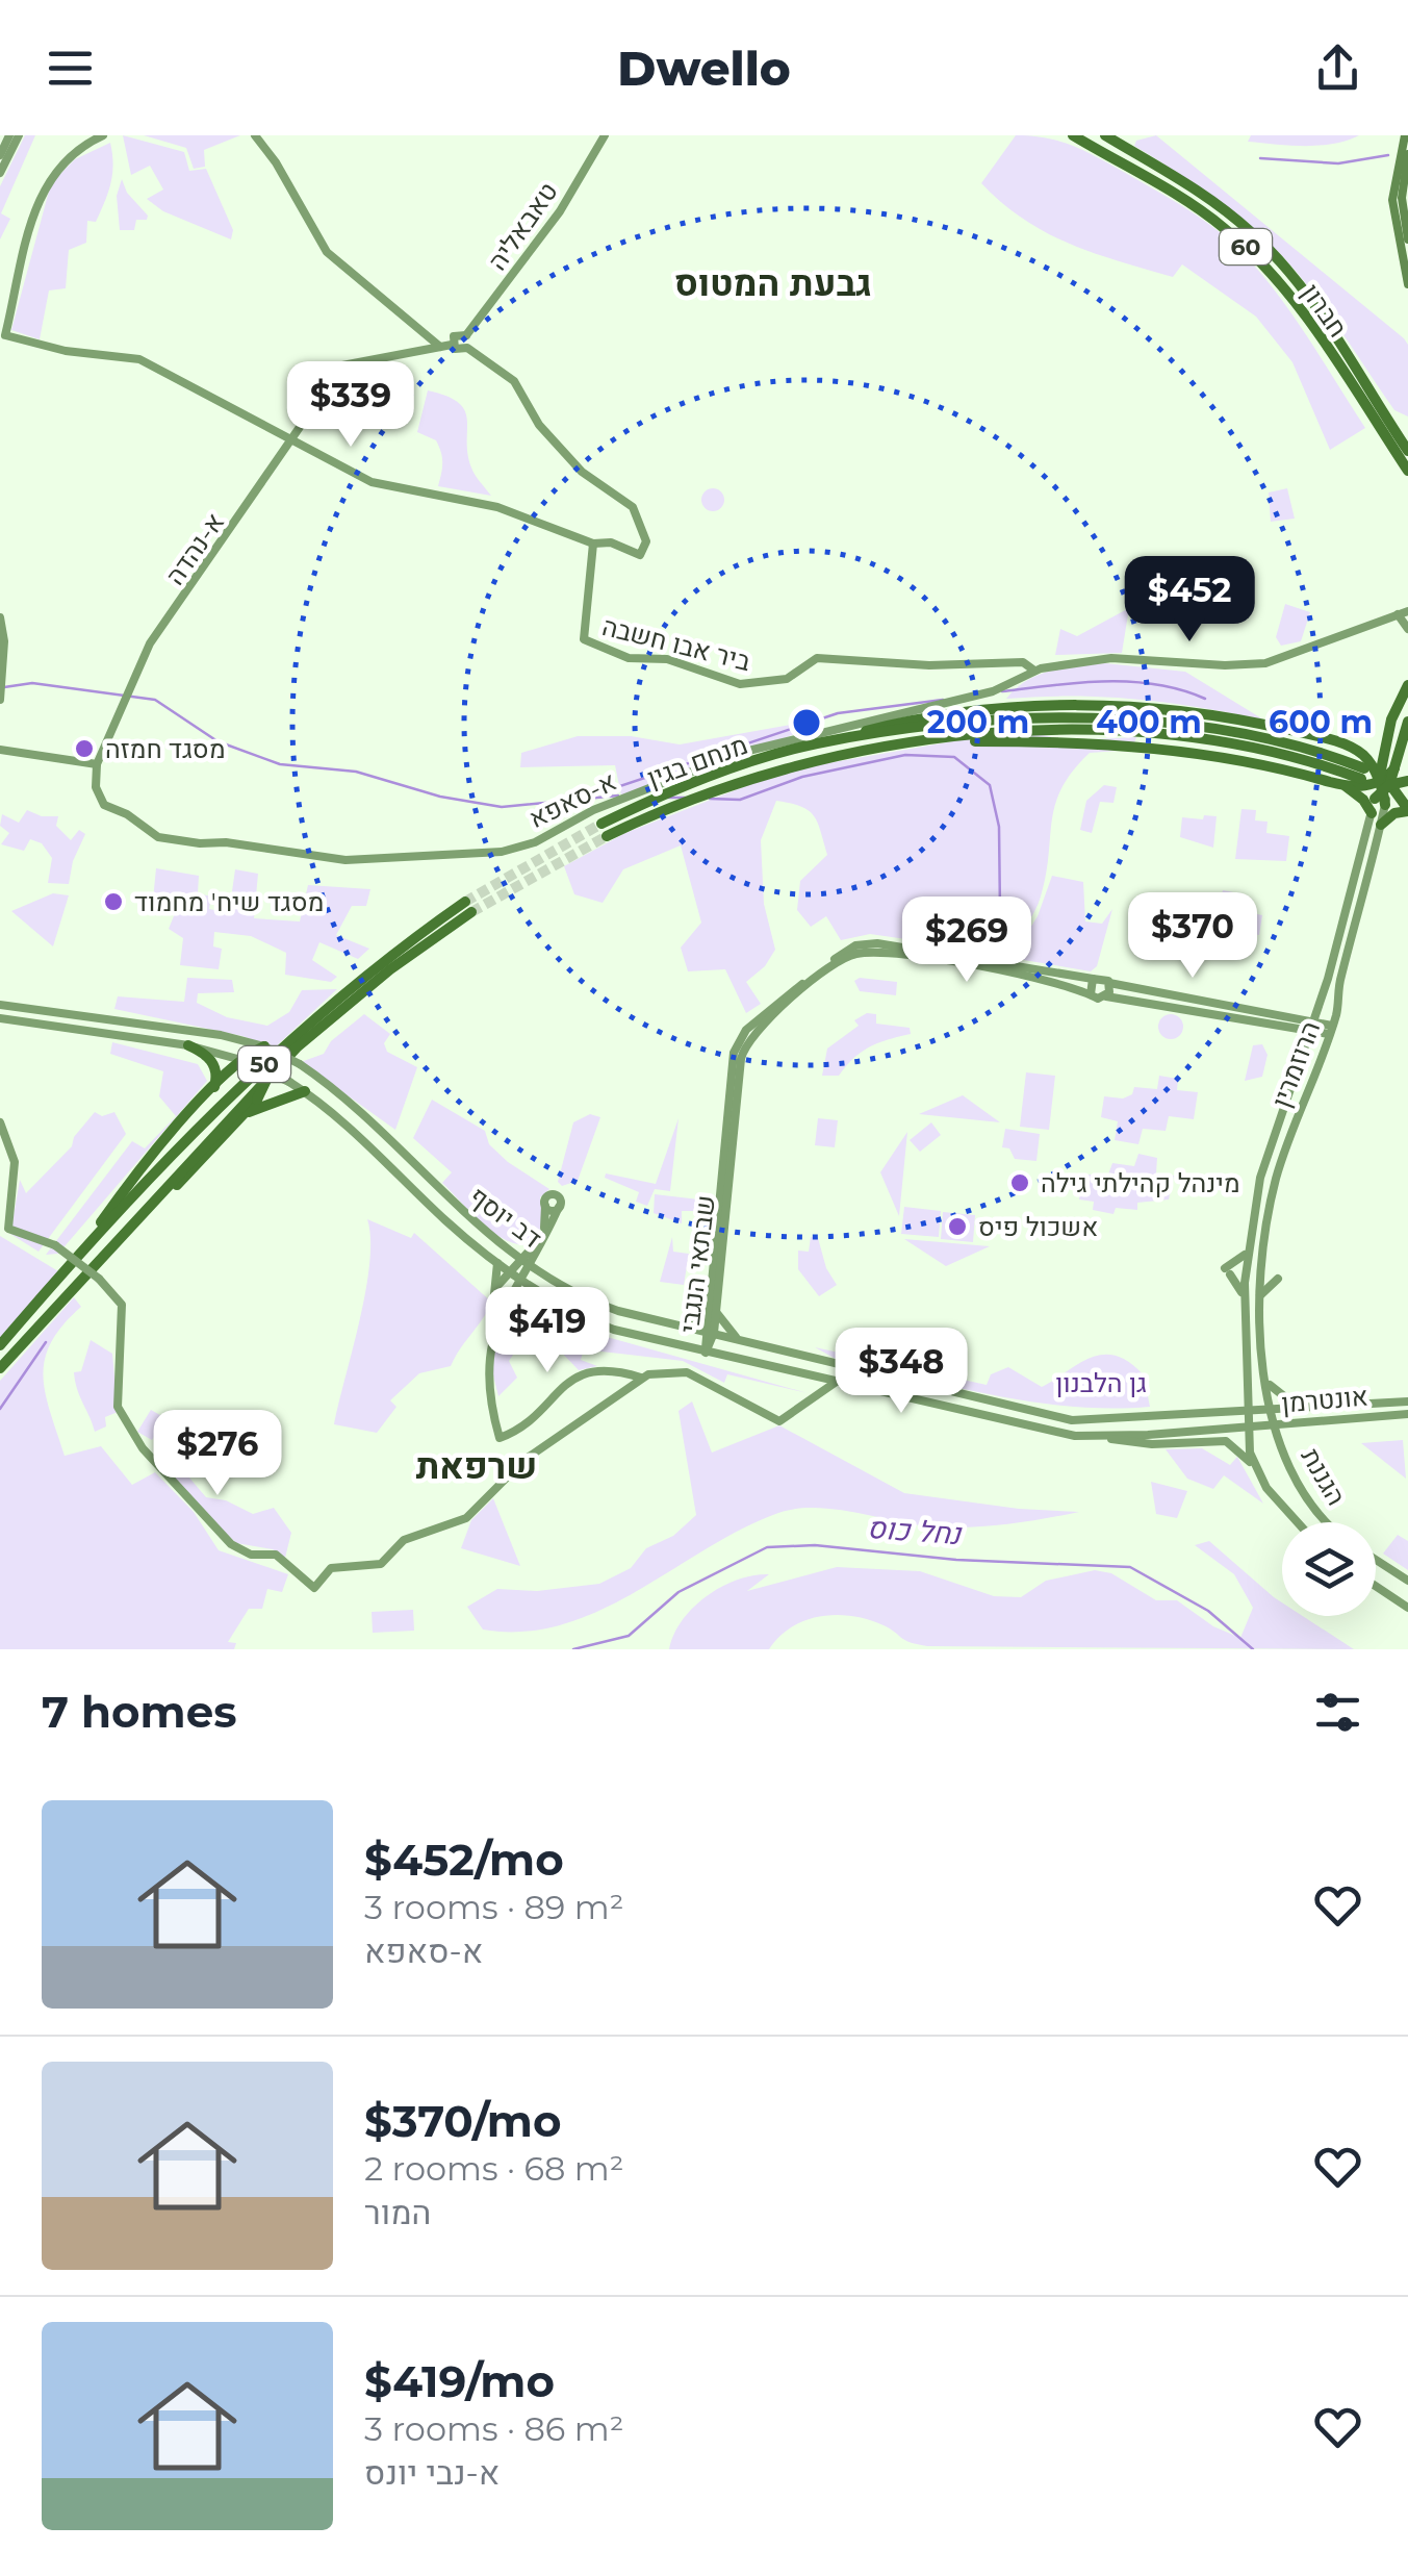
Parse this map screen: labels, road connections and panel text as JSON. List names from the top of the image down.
{
  "streets": {
    "highway": [
      "60",
      "חברון",
      "מנחם בגין",
      "50",
      "הרוזמרין"
    ],
    "street": [
      "טאבאליה",
      "א-נהדה",
      "ביר אבו חשבה",
      "א-סאפא",
      "דב יוסף",
      "שבתאי הנגבי",
      "אונטרמן",
      "הגננת"
    ]
  },
  "crossings": [
    ["א-נהדה", "א-סאפא"],
    ["ביר אבו חשבה", "א-סאפא"],
    ["הרוזמרין", "דב יוסף"],
    ["הרוזמרין", "אונטרמן"],
    ["הרוזמרין", "הגננת"],
    ["דב יוסף", "שבתאי הנגבי"],
    ["דב יוסף", "אונטרמן"],
    ["דב יוסף", "הגננת"],
    ["אונטרמן", "הגננת"]
  ],
  "districts": ["גבעת המטוס", "שרפאת"],
  "water": ["נחל כוס"],
  "parks": ["גן הלבנון"],
  "places": [
    "מסגד חמזה",
    "מסגד שיח' מחמוד",
    "מינהל קהילתי גילה",
    "אשכול פיס"
  ],
  "page": {
    "header": "Dwello",
    "price": [
      "$339",
      "$452",
      "$370",
      "$269",
      "$419",
      "$348",
      "$276"
    ],
    "heading": "7 homes",
    "list": [
      {
        "name": "$452/mo",
        "note": "3 rooms · 89 m² · א-סאפא"
      },
      {
        "name": "$370/mo",
        "note": "2 rooms · 68 m² · המור"
      },
      {
        "name": "$419/mo",
        "note": "3 rooms · 86 m² · א-נבי יונס"
      }
    ]
  },
  "rings": ["200 m", "400 m", "600 m"]
}
